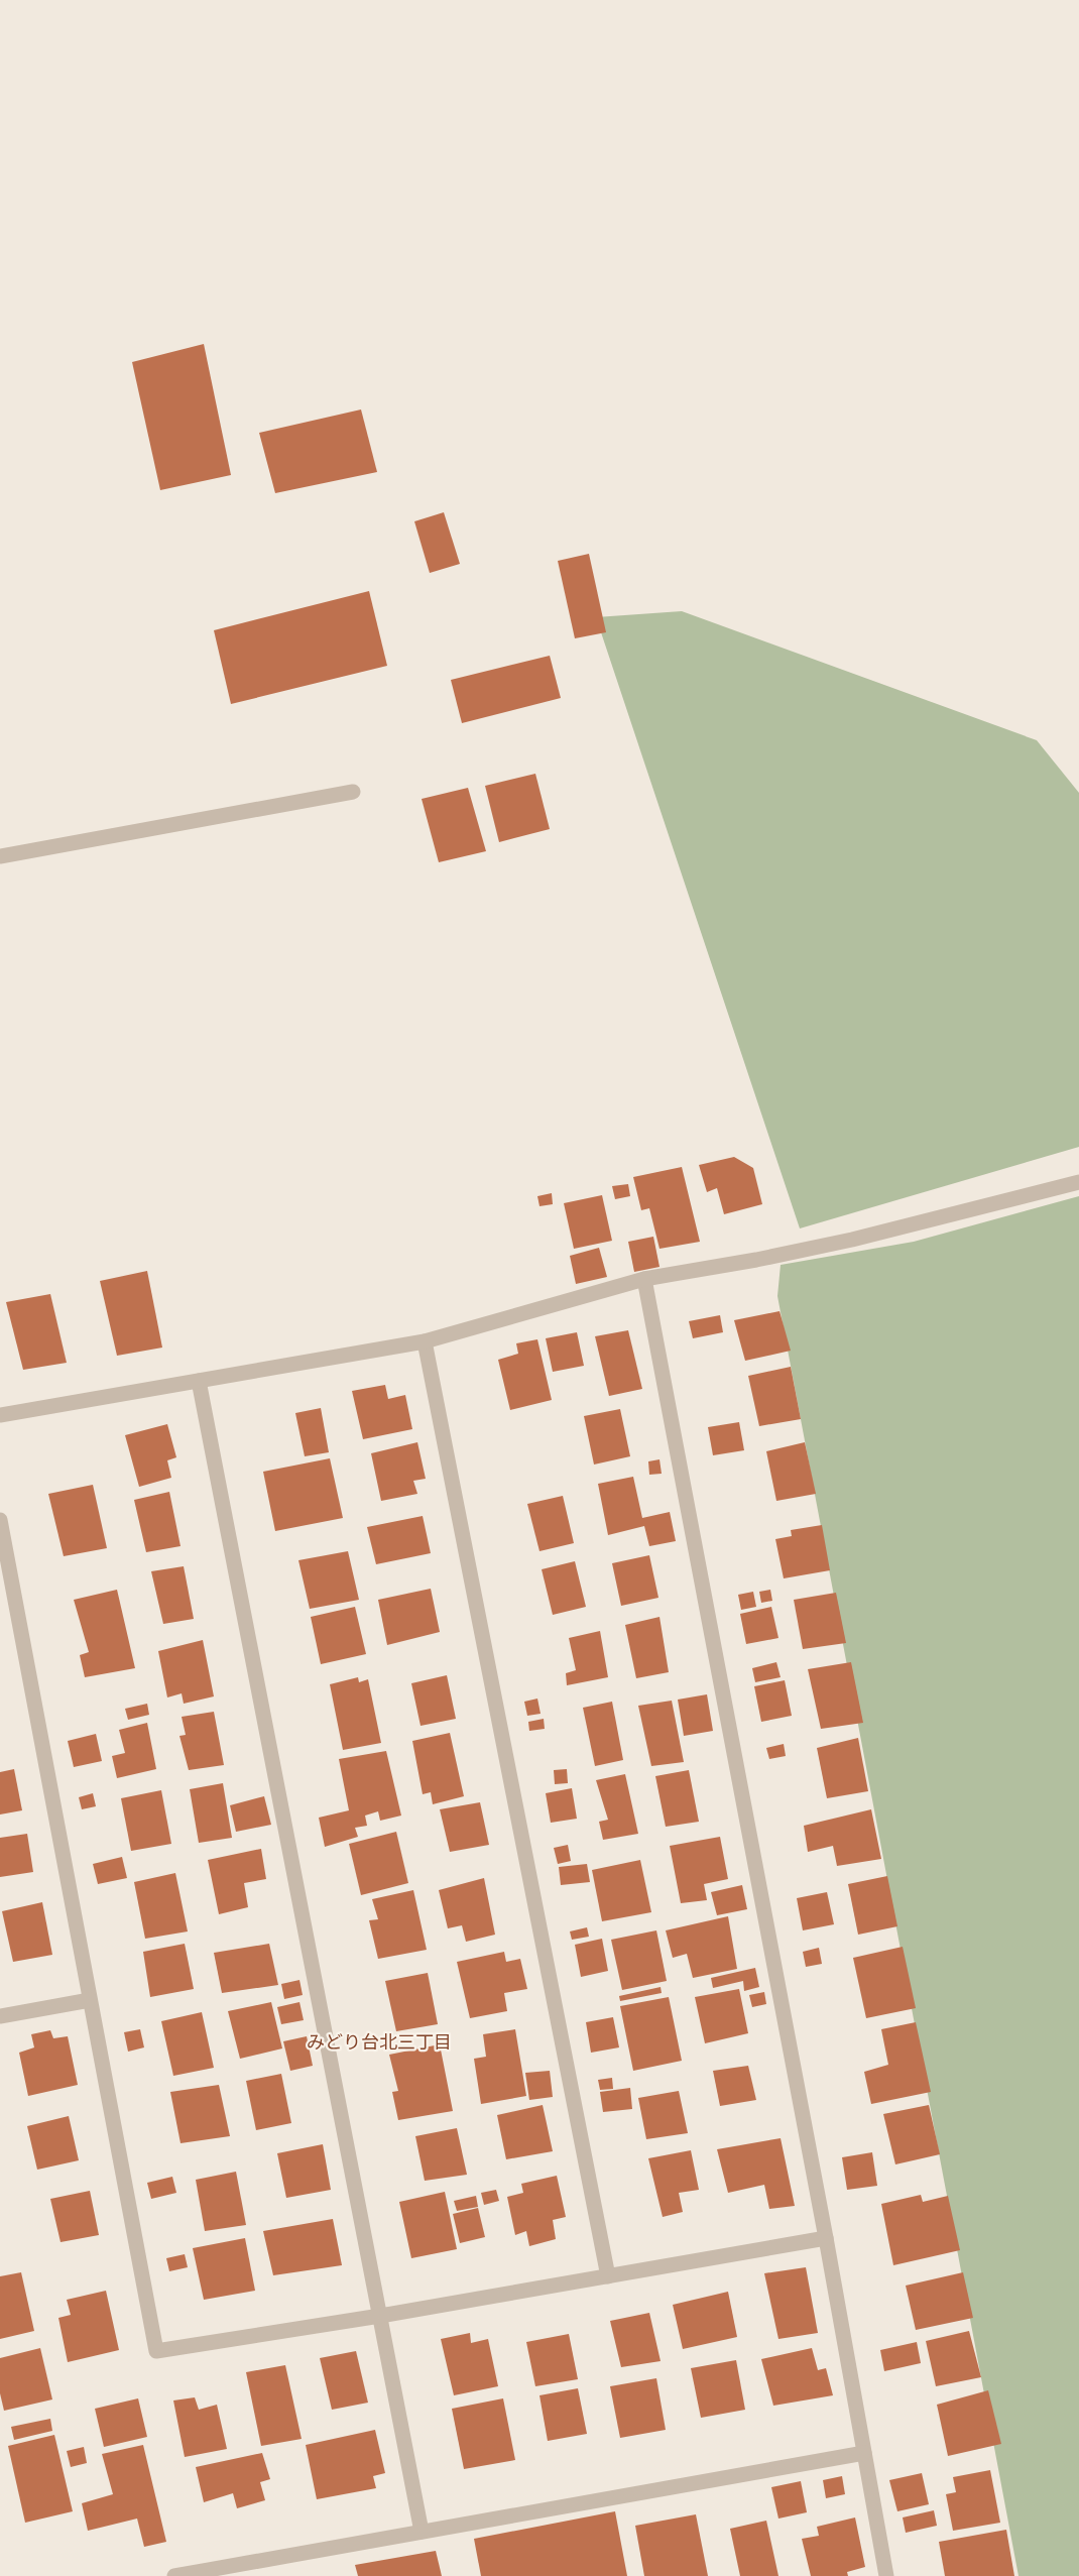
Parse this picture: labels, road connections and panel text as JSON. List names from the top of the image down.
{
  "districts": ["みどり台北三丁目"]
}
